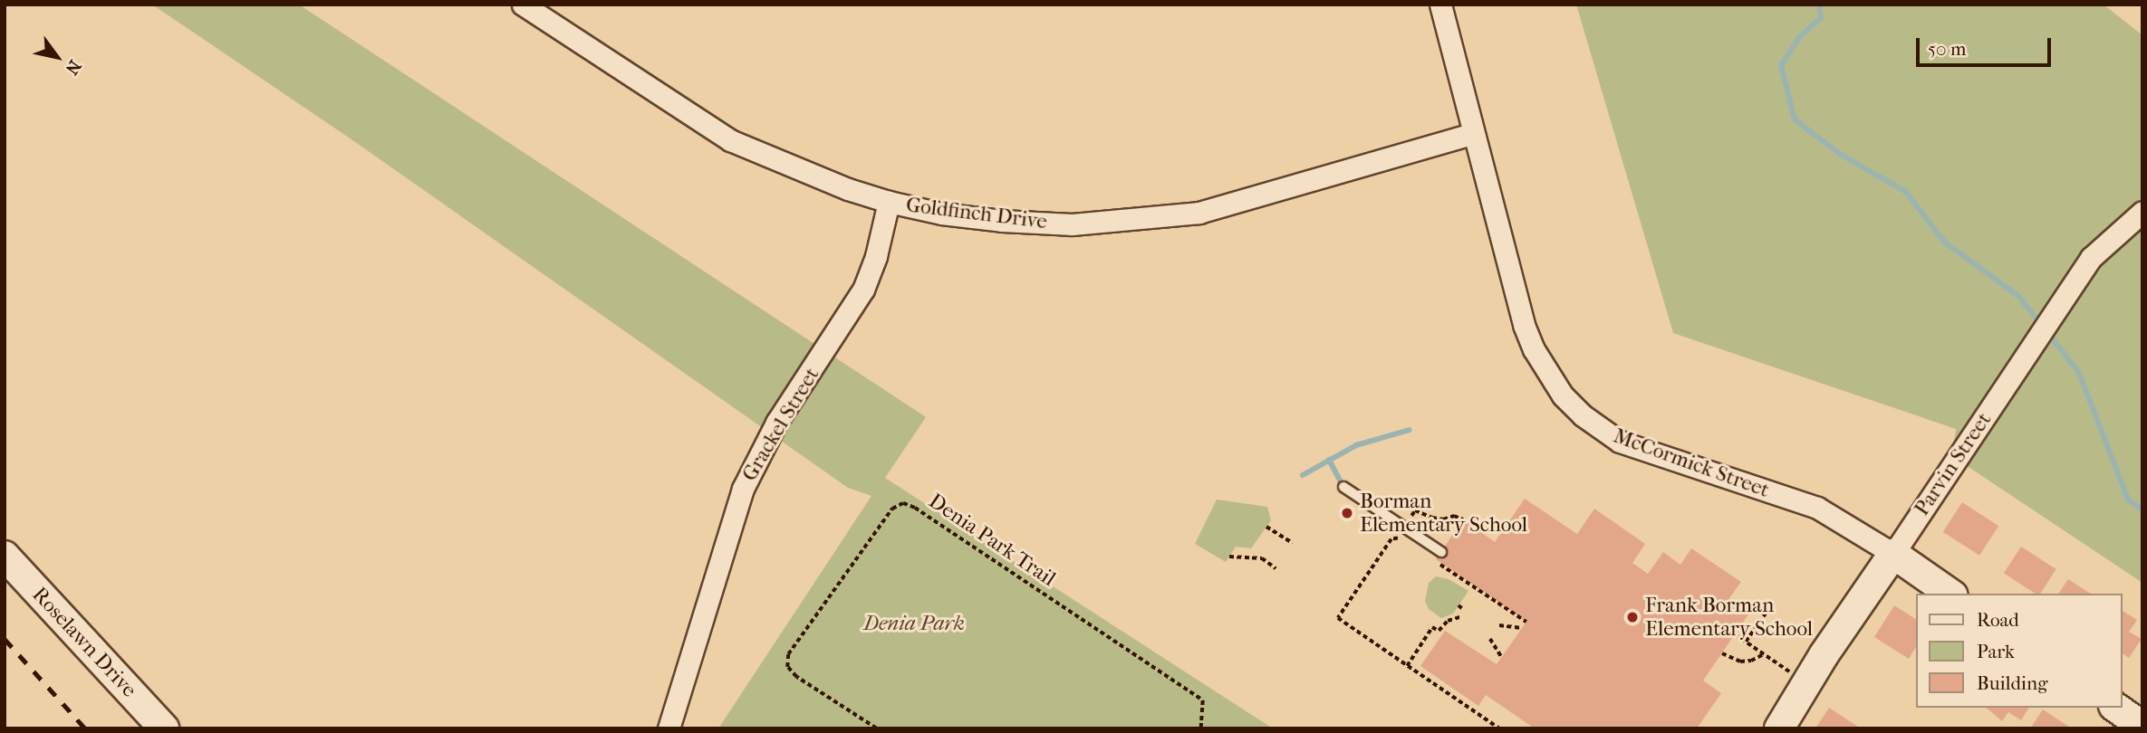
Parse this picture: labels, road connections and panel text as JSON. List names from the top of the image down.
{
  "streets": {
    "street": [
      "Goldfinch Drive",
      "Grackel Street",
      "McCormick Street",
      "Parvin Street",
      "Roselawn Drive"
    ],
    "path": ["Denia Park Trail"]
  },
  "crossings": [
    ["Goldfinch Drive", "Grackel Street"],
    ["Goldfinch Drive", "McCormick Street"],
    ["McCormick Street", "Parvin Street"]
  ],
  "parks": ["Denia Park"],
  "places": ["Borman Elementary School", "Frank Borman Elementary School"],
  "legend": ["Road", "Park", "Building"],
  "scale_bar": "50 m",
  "north": "bottom right"
}
